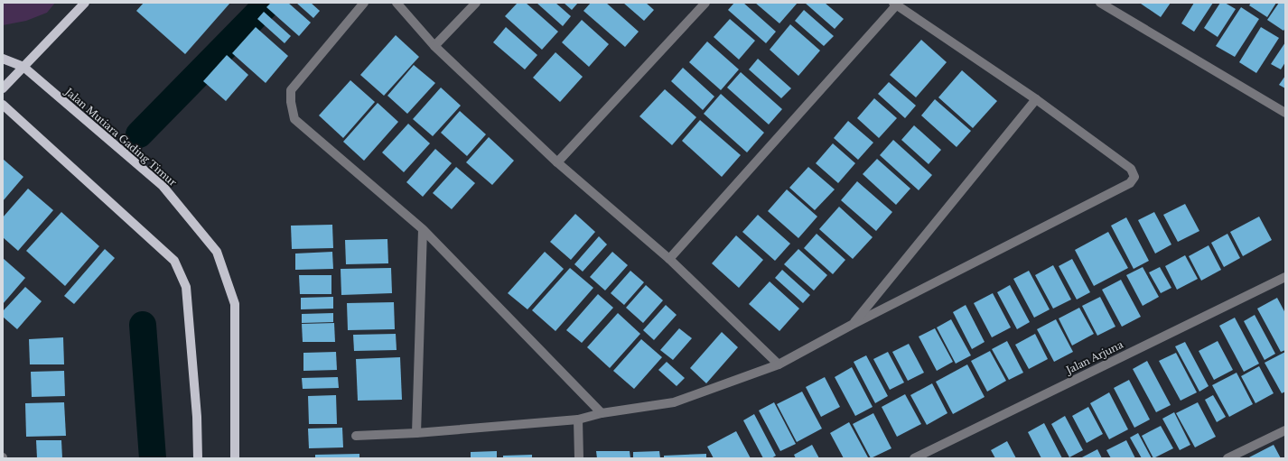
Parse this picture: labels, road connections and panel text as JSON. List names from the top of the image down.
{
  "streets": {
    "main road": ["Jalan Mutiara Gading Timur"],
    "street": ["Jalan Arjuna"]
  }
}
